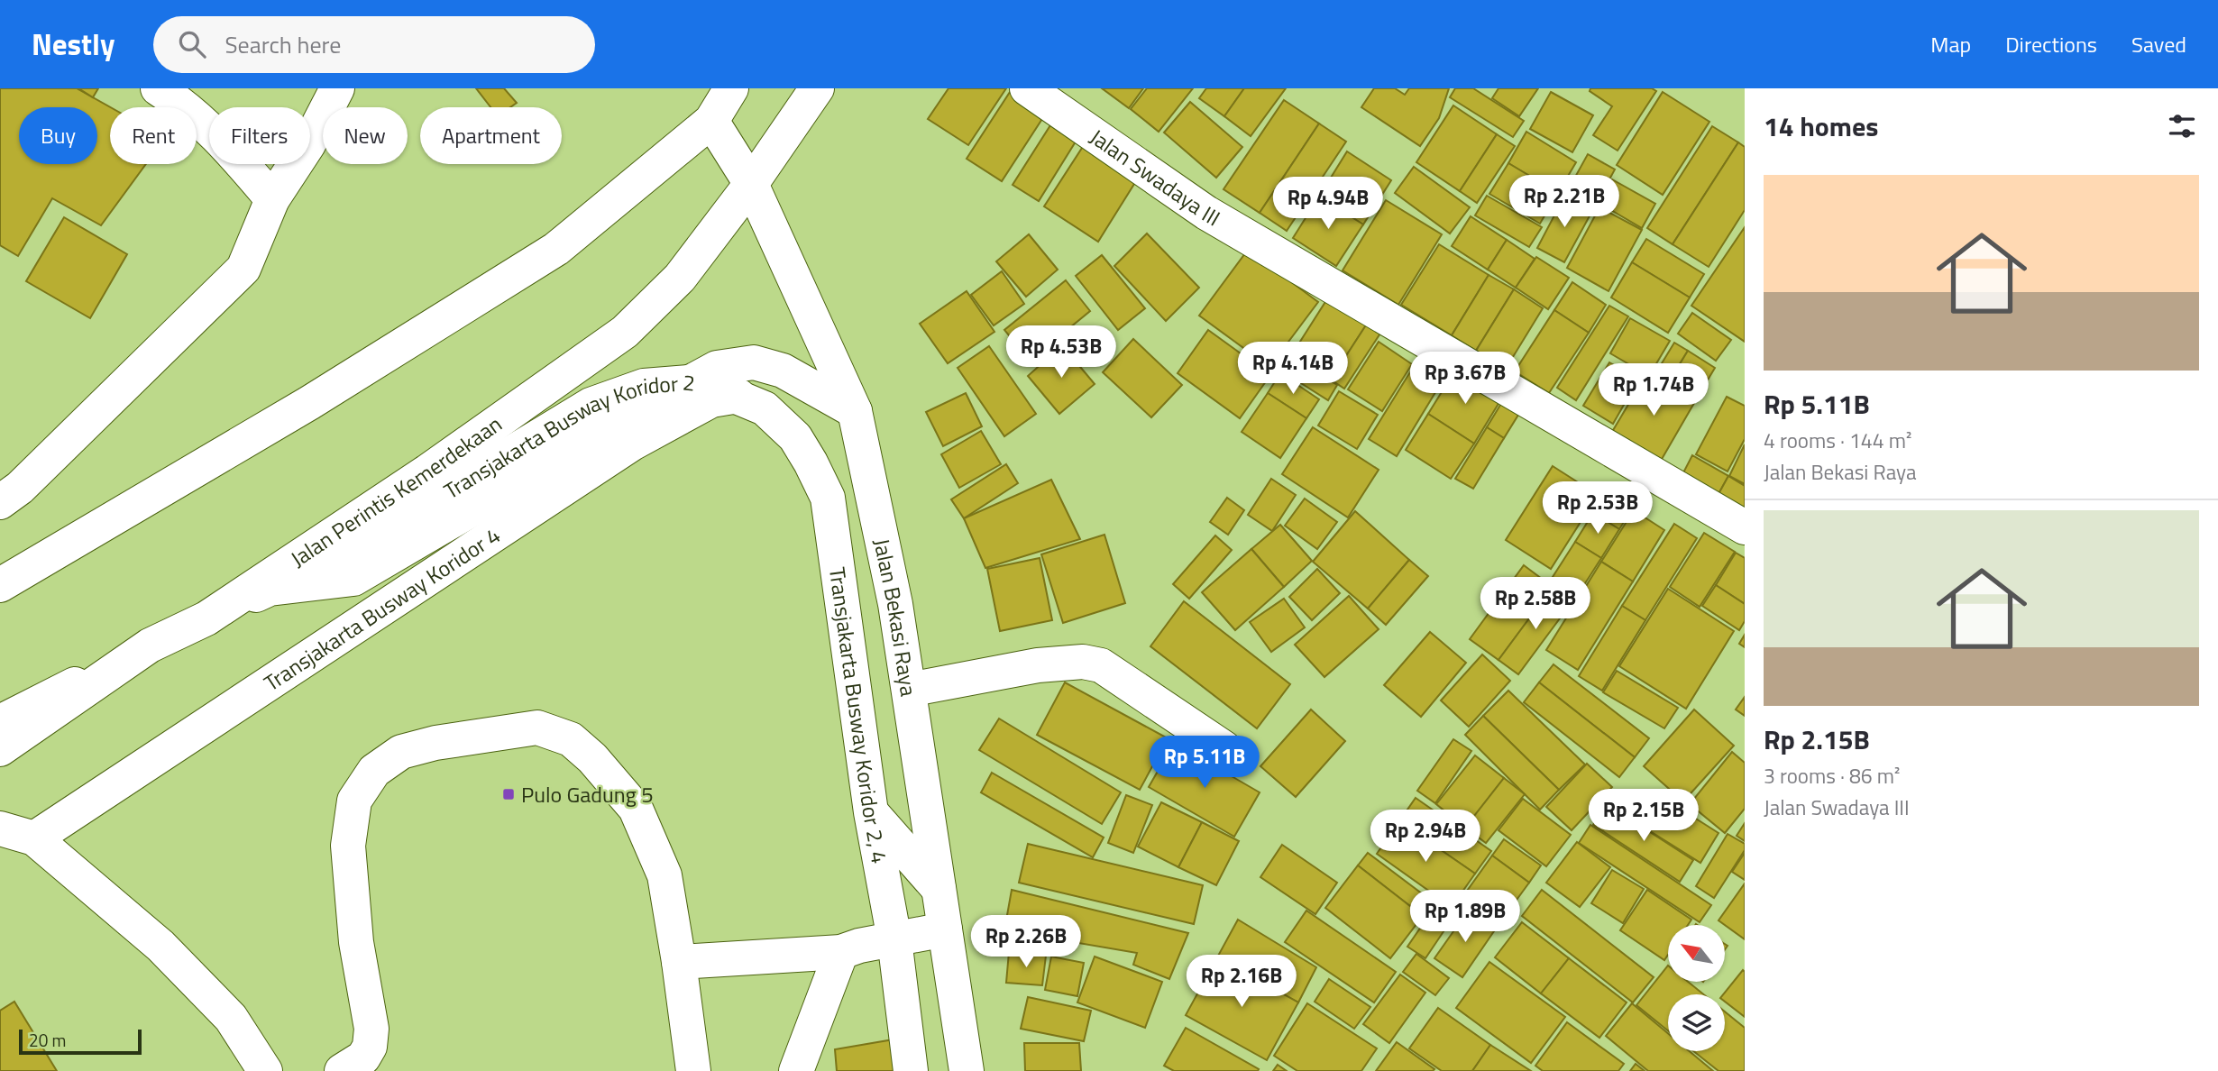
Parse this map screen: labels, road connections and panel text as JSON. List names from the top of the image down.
{
  "streets": {
    "main road": [
      "Jalan Swadaya III",
      "Transjakarta Busway Koridor 2",
      "Jalan Perintis Kemerdekaan",
      "Transjakarta Busway Koridor 4",
      "Jalan Bekasi Raya",
      "Transjakarta Busway Koridor 2, 4"
    ]
  },
  "crossings": [
    ["Transjakarta Busway Koridor 2", "Transjakarta Busway Koridor 4"],
    ["Transjakarta Busway Koridor 2", "Transjakarta Busway Koridor 2, 4"],
    ["Jalan Perintis Kemerdekaan", "Jalan Bekasi Raya"],
    ["Transjakarta Busway Koridor 4", "Transjakarta Busway Koridor 2, 4"]
  ],
  "places": {
    "transit": ["Pulo Gadung 5"]
  },
  "scale_bar": "20 m",
  "north": "top left",
  "page": {
    "header": "Nestly",
    "search": "Search here",
    "nav": ["Map", "Directions", "Saved"],
    "heading": "14 homes",
    "chip": [
      "Buy",
      "Rent",
      "Filters",
      "New",
      "Apartment"
    ],
    "list": [
      {
        "name": "Rp 5.11B",
        "note": "4 rooms · 144 m² · Jalan Bekasi Raya"
      },
      {
        "name": "Rp 2.15B",
        "note": "3 rooms · 86 m² · Jalan Swadaya III"
      }
    ],
    "price": [
      "Rp 2.21B",
      "Rp 4.94B",
      "Rp 4.53B",
      "Rp 4.14B",
      "Rp 3.67B",
      "Rp 1.74B",
      "Rp 2.53B",
      "Rp 2.58B",
      "Rp 5.11B",
      "Rp 2.15B",
      "Rp 2.94B",
      "Rp 1.89B",
      "Rp 2.26B",
      "Rp 2.16B"
    ],
    "scale": "20 m"
  }
}
